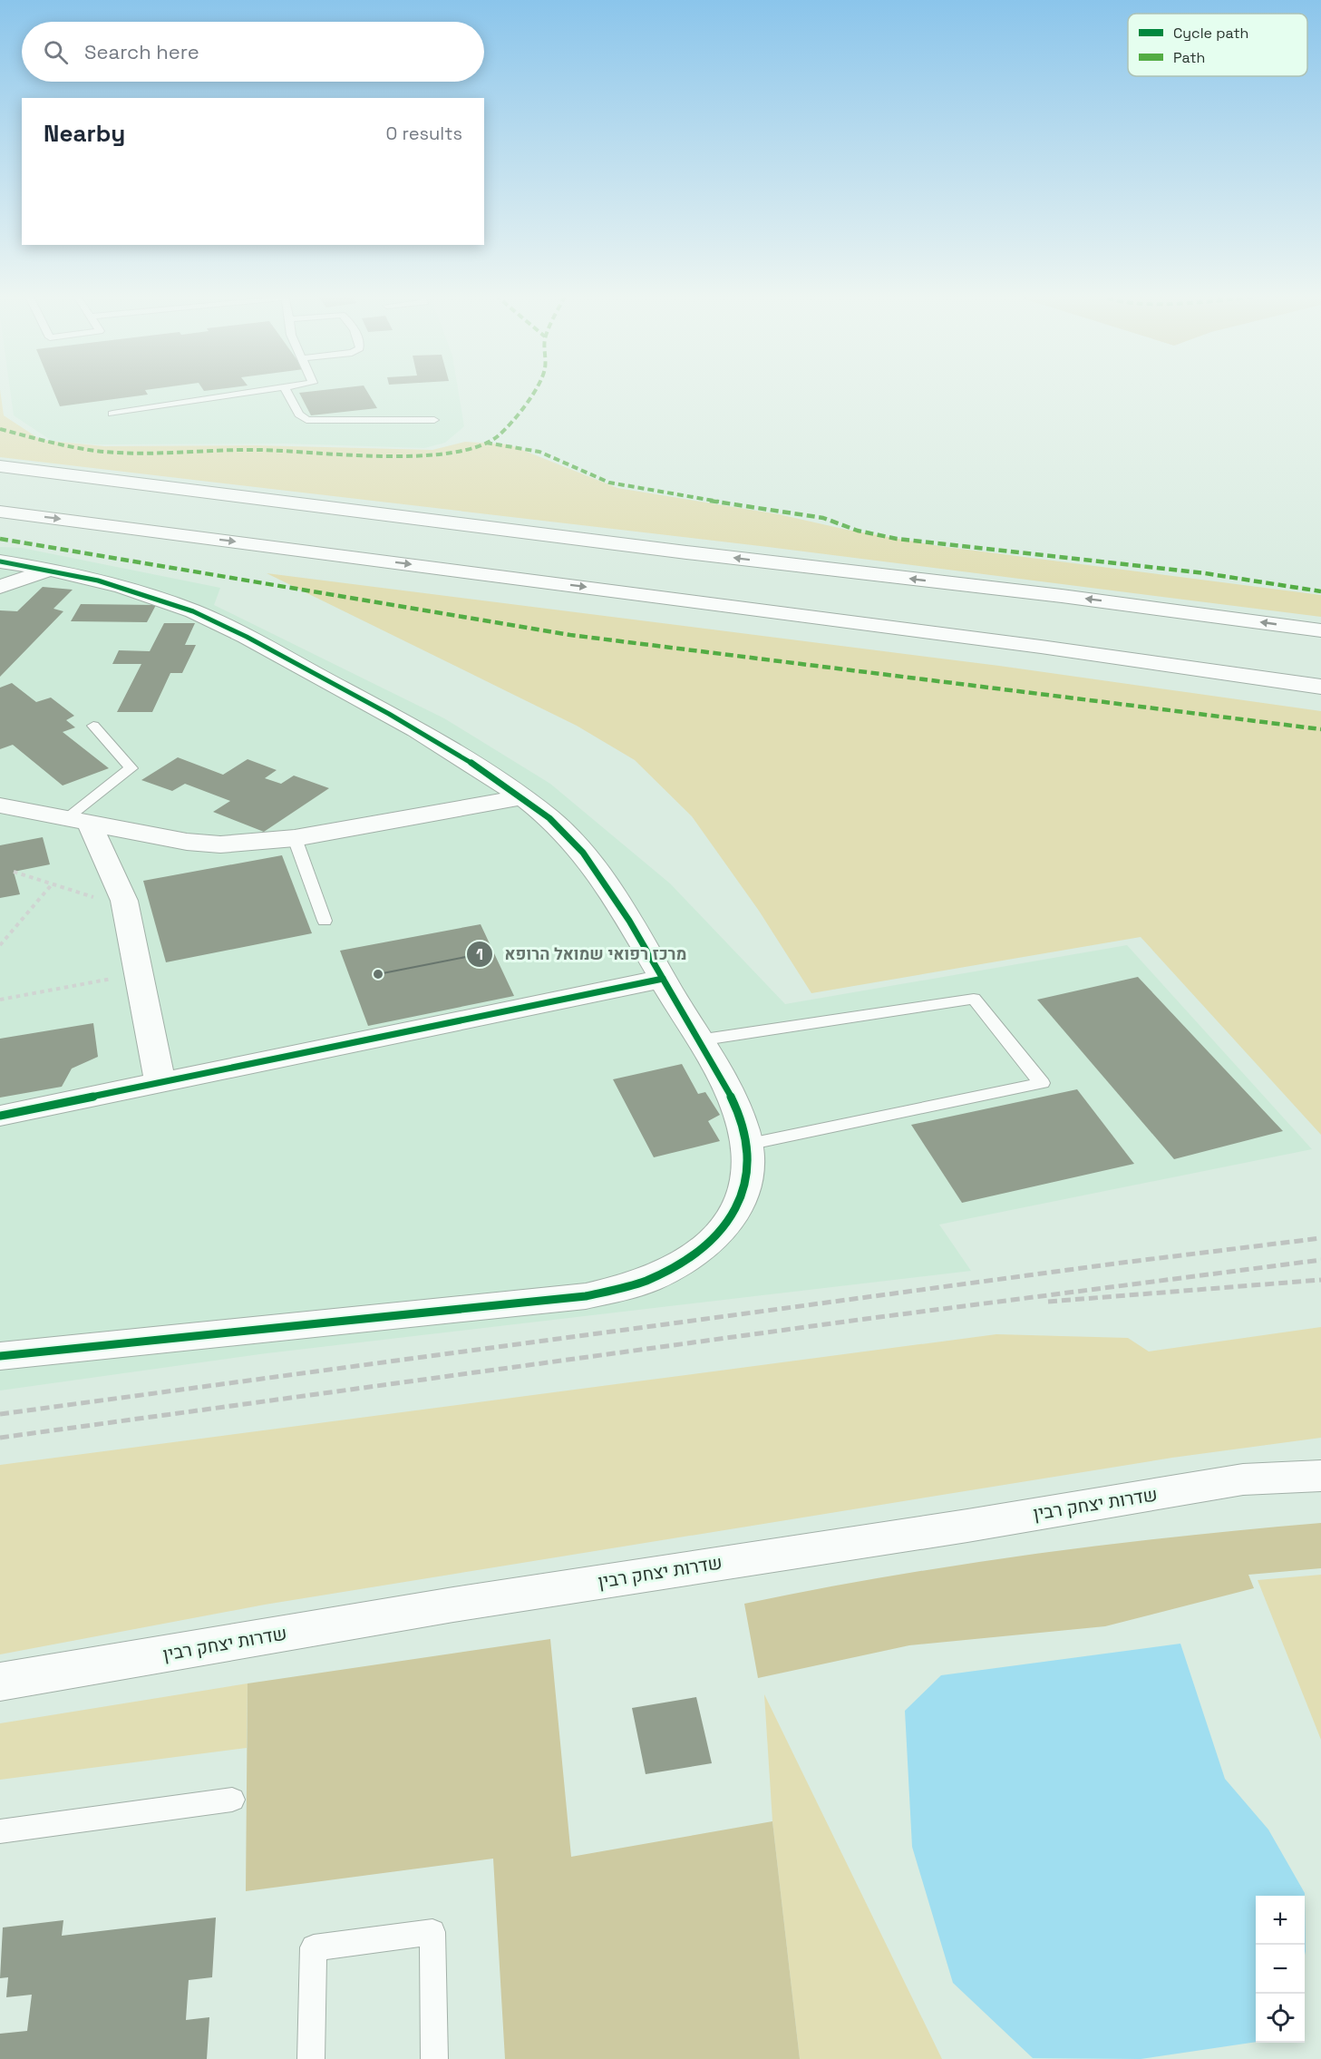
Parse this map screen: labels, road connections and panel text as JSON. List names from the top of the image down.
{
  "streets": {
    "main road": ["שדרות יצחק רבין"]
  },
  "places": ["מרכז רפואי שמואל הרופא"],
  "legend": ["Cycle path", "Path"],
  "page": {
    "search": "Search here",
    "heading": ["Nearby", "0 results"],
    "map_buttons": ["+", "−"]
  }
}
